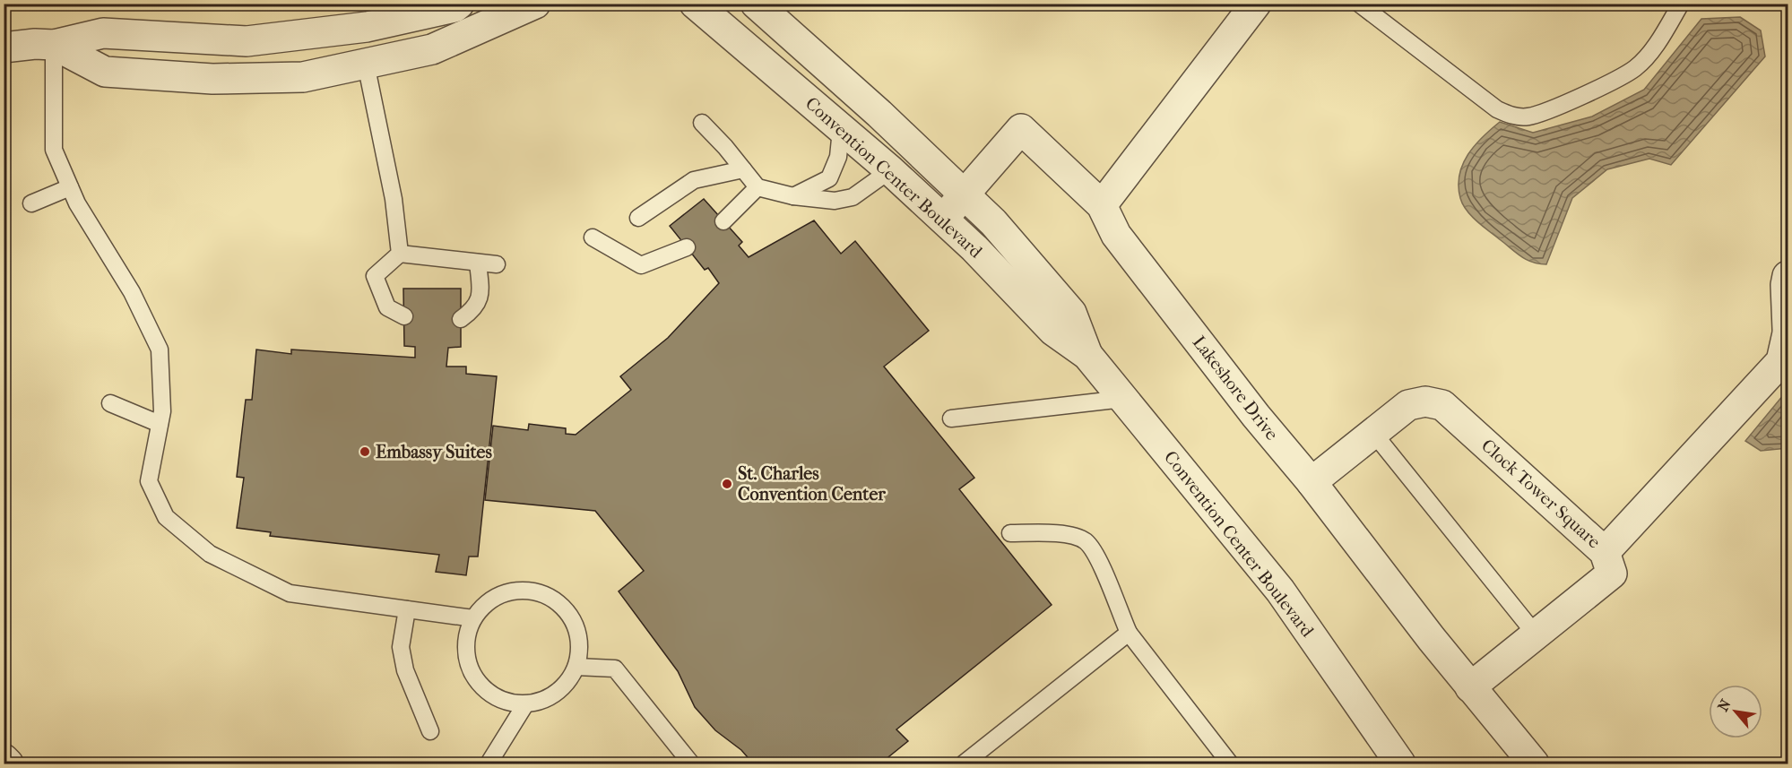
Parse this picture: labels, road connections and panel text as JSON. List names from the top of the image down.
{
  "streets": {
    "street": ["Convention Center Boulevard", "Lakeshore Drive", "Clock Tower Square"]
  },
  "crossings": [
    ["Lakeshore Drive", "Clock Tower Square"]
  ],
  "places": ["Embassy Suites", "St. Charles Convention Center"],
  "north": "top left"
}
